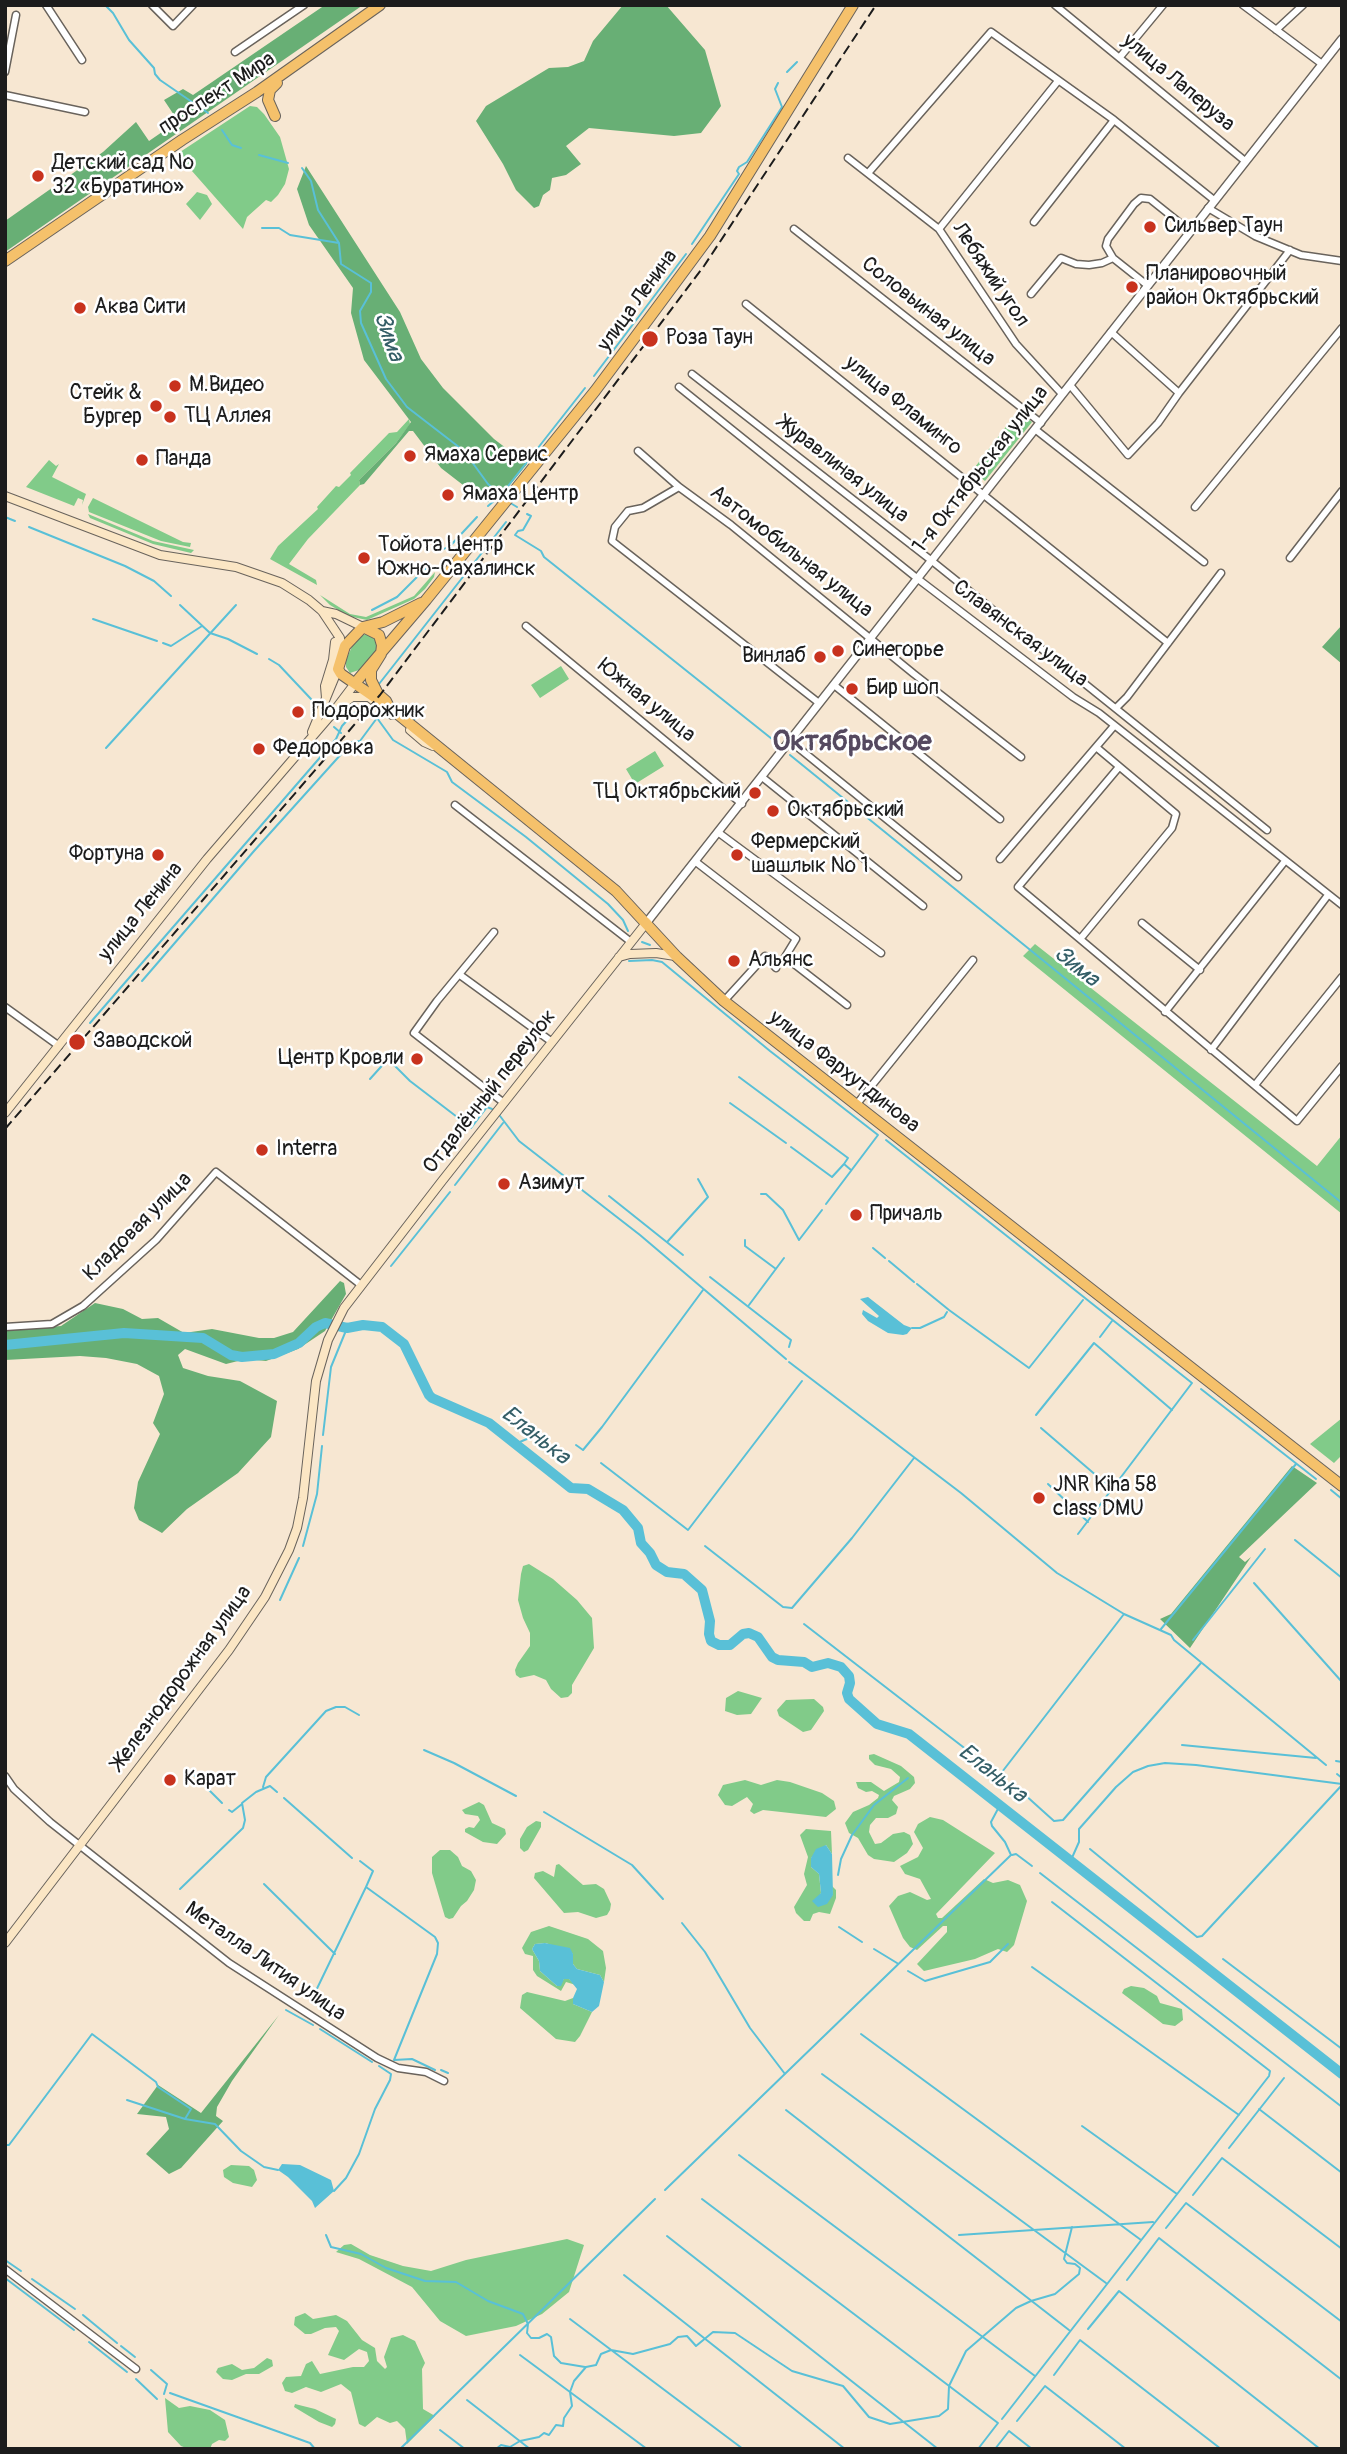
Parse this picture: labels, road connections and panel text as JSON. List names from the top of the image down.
{
  "streets": {
    "main road": [
      "проспект Мира",
      "улица Ленина",
      "улица Фархутдинова",
      "Отдалённый переулок",
      "Железнодорожная улица"
    ],
    "street": [
      "улица Лаперуза",
      "Лебяжий угол",
      "Соловьиная улица",
      "улица Фламинго",
      "Журавлиная улица",
      "1-я Октябрьская улица",
      "Автомобильная улица",
      "Славянская улица",
      "Южная улица",
      "Кладовая улица",
      "Металла Лития улица"
    ]
  },
  "crossings": [
    ["улица Лаперуза", "1-я Октябрьская улица"],
    ["Лебяжий угол", "1-я Октябрьская улица"],
    ["улица Ленина", "улица Фархутдинова"],
    ["Соловьиная улица", "1-я Октябрьская улица"],
    ["улица Фламинго", "1-я Октябрьская улица"],
    ["Журавлиная улица", "1-я Октябрьская улица"],
    ["1-я Октябрьская улица", "Автомобильная улица"],
    ["1-я Октябрьская улица", "Славянская улица"],
    ["1-я Октябрьская улица", "Южная улица"],
    ["1-я Октябрьская улица", "улица Фархутдинова"],
    ["1-я Октябрьская улица", "Отдалённый переулок"],
    ["улица Фархутдинова", "Отдалённый переулок"],
    ["Отдалённый переулок", "Кладовая улица"],
    ["Отдалённый переулок", "Железнодорожная улица"],
    ["Кладовая улица", "Железнодорожная улица"],
    ["Железнодорожная улица", "Металла Лития улица"]
  ],
  "districts": ["Октябрьское"],
  "water": ["Зима", "Еланька"],
  "places": [
    "Детский сад № 32 «Буратино»",
    "Сильвер Таун",
    "Планировочный район Октябрьский",
    "Аква Сити",
    "Роза Таун",
    "М.Видео",
    "Стейк & Бургер",
    "ТЦ Аллея",
    "Ямаха Сервис",
    "Панда",
    "Ямаха Центр",
    "Тойота Центр Южно-Сахалинск",
    "Синегорье",
    "Винлаб",
    "Бир шоп",
    "Подорожник",
    "Федоровка",
    "ТЦ Октябрьский",
    "Октябрьский",
    "Фортуна",
    "Фермерский шашлык № 1",
    "Альянс",
    "Заводской",
    "Центр Кровли",
    "Interra",
    "Азимут",
    "Причаль",
    "JNR Kiha 58 class DMU",
    "Карат"
  ]
}
